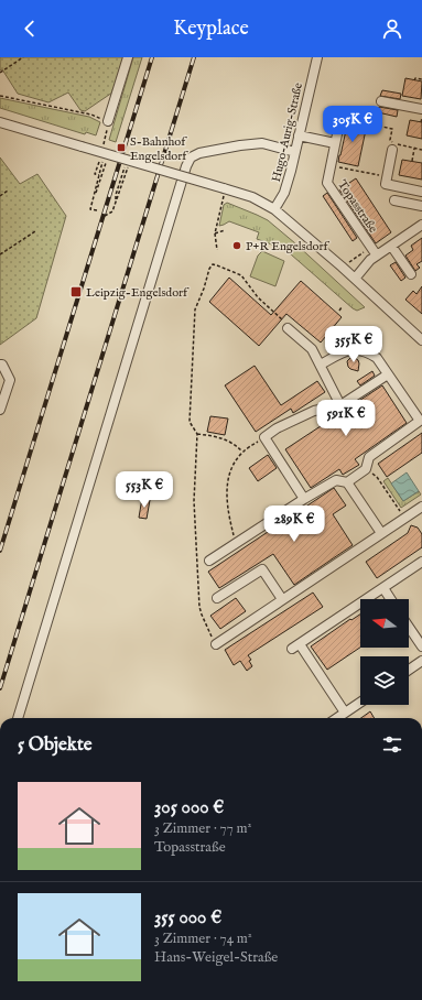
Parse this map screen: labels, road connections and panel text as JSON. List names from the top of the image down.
{
  "streets": {
    "street": ["Hugo-Aurig-Straße", "Topasstraße"]
  },
  "places": {
    "transit": ["S-Bahnhof Engelsdorf", "Leipzig-Engelsdorf"],
    "other": ["P+R Engelsdorf"]
  },
  "north": "left",
  "page": {
    "header": "Keyplace",
    "price": [
      "305K €",
      "355K €",
      "591K €",
      "553K €",
      "289K €"
    ],
    "heading": "5 Objekte",
    "list": [
      {
        "name": "305 000 €",
        "note": "3 Zimmer · 77 m² · Topasstraße"
      },
      {
        "name": "355 000 €",
        "note": "3 Zimmer · 74 m² · Hans-Weigel-Straße"
      }
    ]
  }
}
